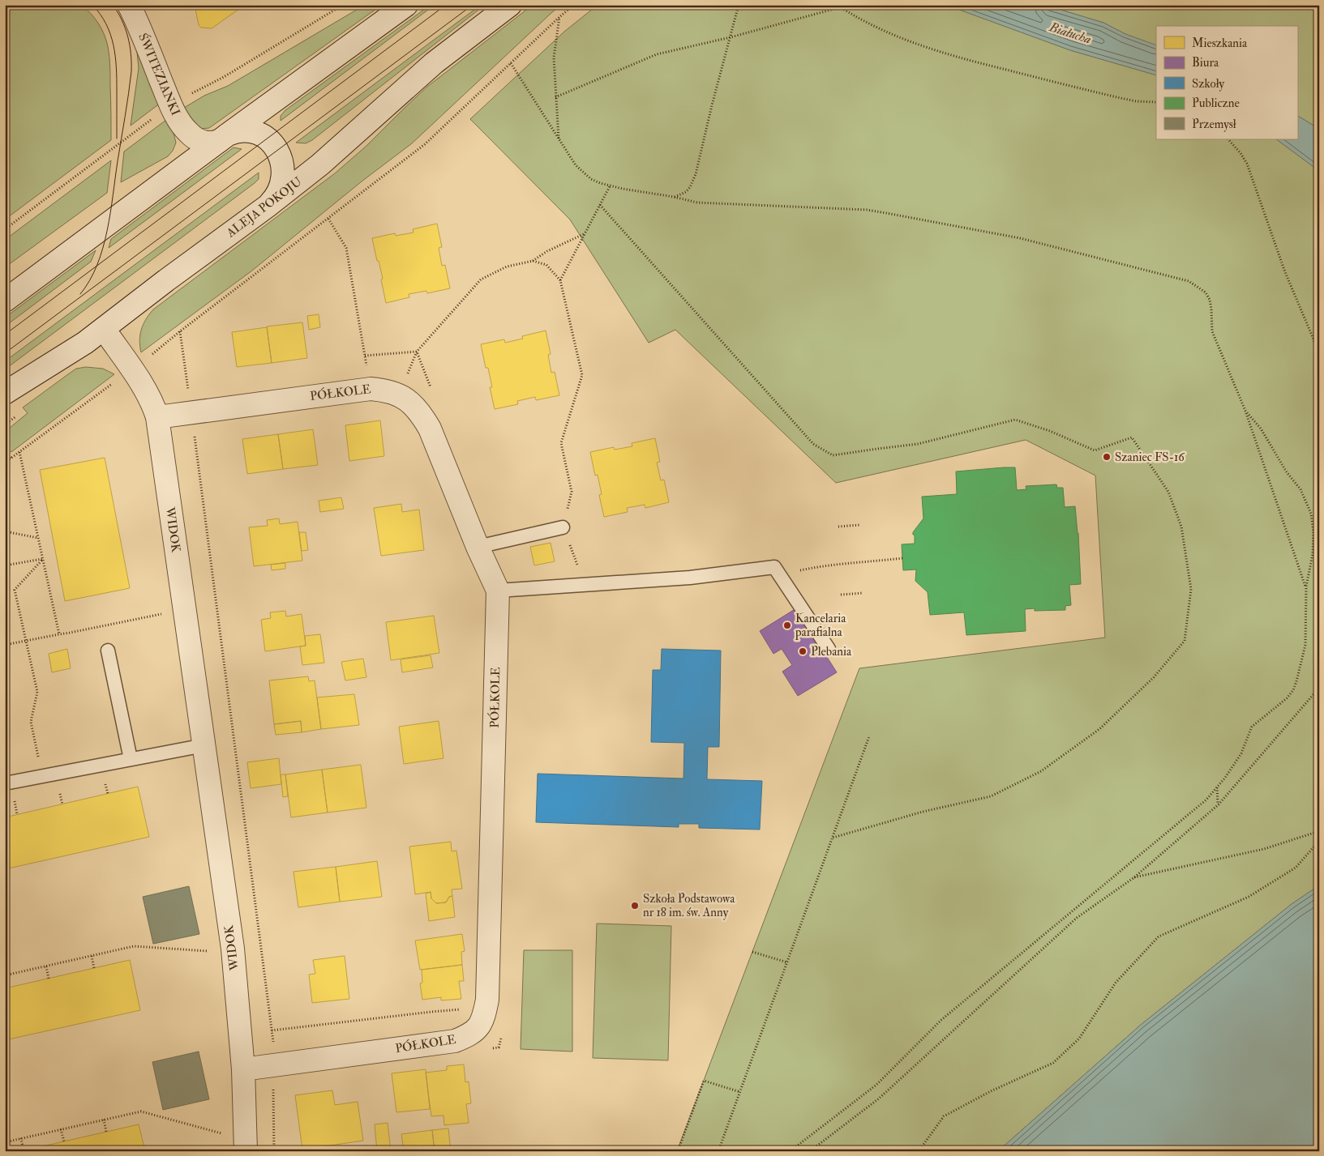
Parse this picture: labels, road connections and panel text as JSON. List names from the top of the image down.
{
  "streets": {
    "street": [
      "ŚWITEZIANKI",
      "ALEJA POKOJU",
      "PÓŁKOLE",
      "WIDOK"
    ]
  },
  "crossings": [
    ["ALEJA POKOJU", "WIDOK"],
    ["PÓŁKOLE", "WIDOK"]
  ],
  "water": ["Białucha"],
  "places": [
    "Szaniec FS-16",
    "Kancelaria parafialna",
    "Plebania",
    "Szkoła Podstawowa nr 18 im. św. Anny"
  ],
  "legend": [
    "Mieszkania",
    "Biura",
    "Szkoły",
    "Publiczne",
    "Przemysł"
  ]
}
